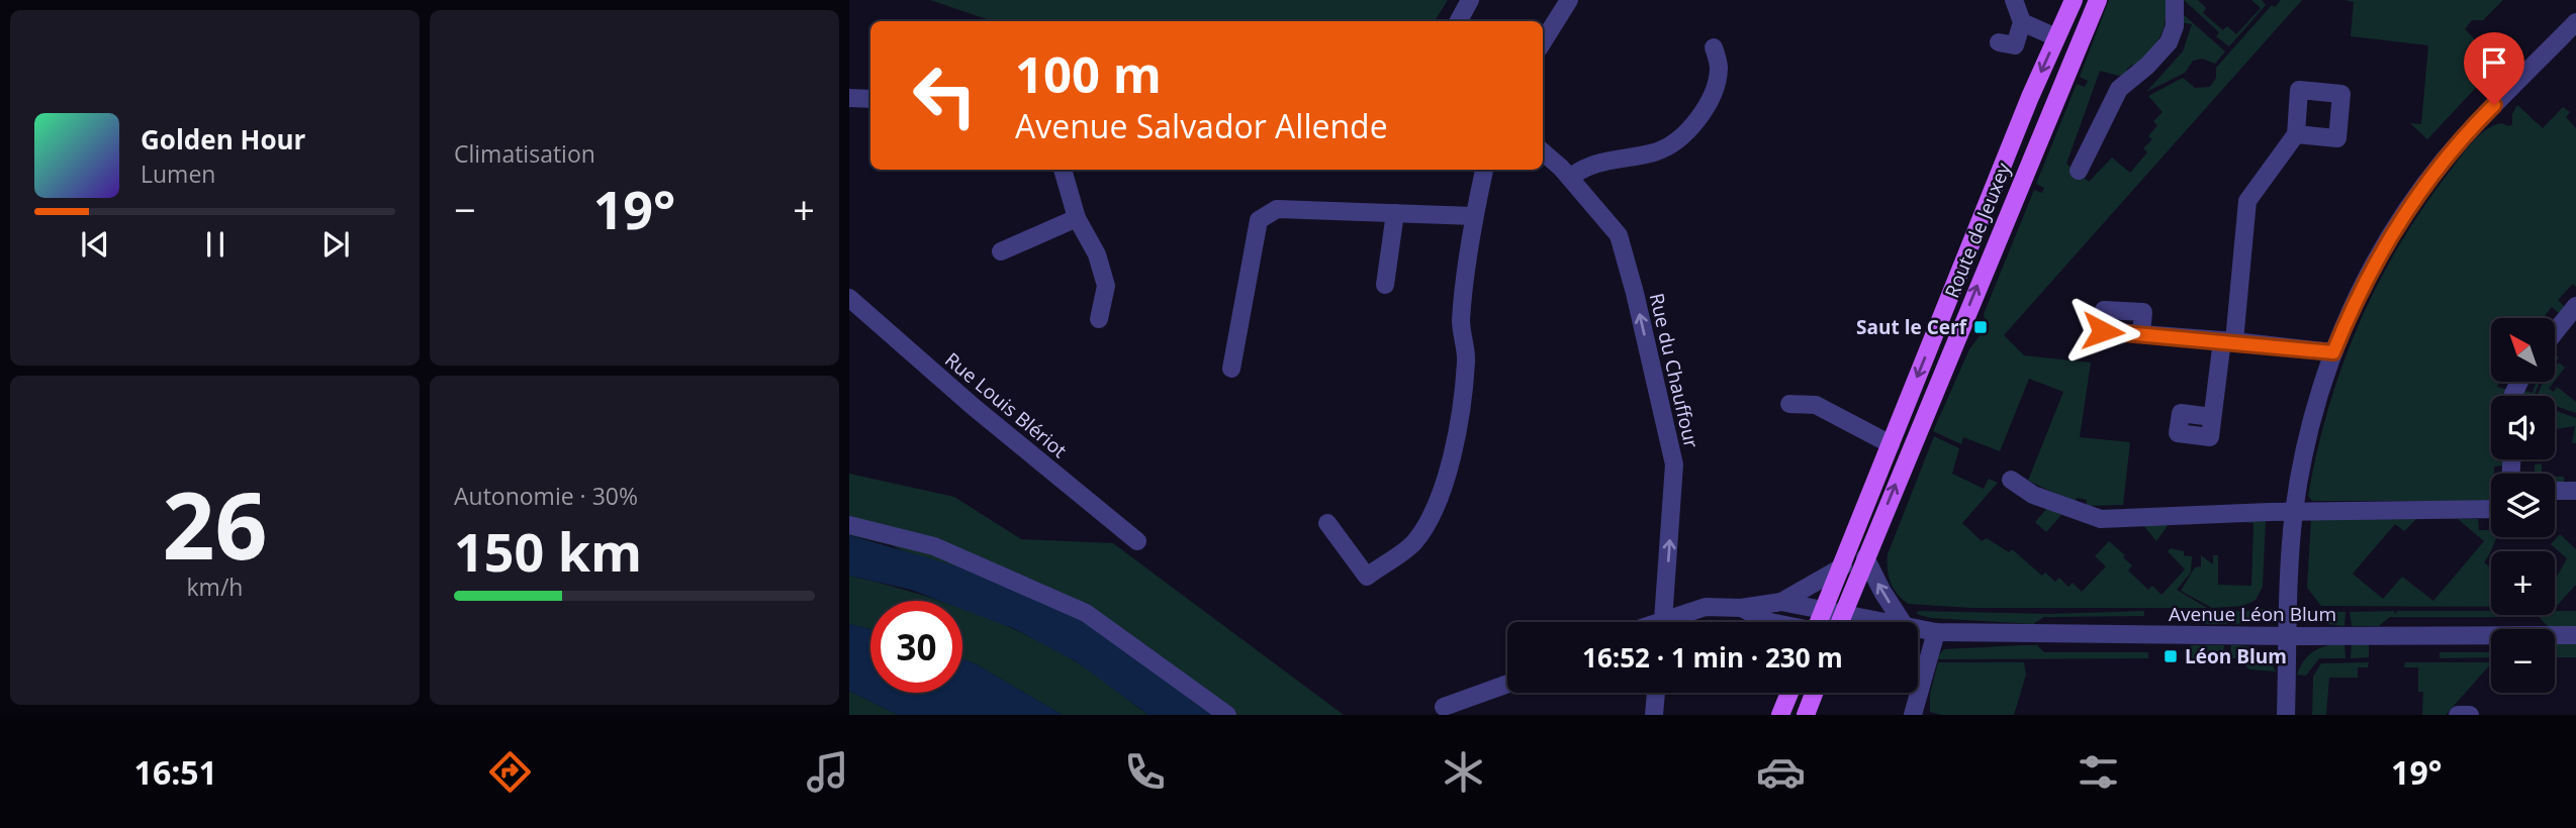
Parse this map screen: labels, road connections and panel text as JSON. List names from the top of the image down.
{
  "streets": {
    "main road": ["Route de Jeuxey"],
    "street": ["Rue du Chauffour", "Rue Louis Blériot", "Avenue Léon Blum"]
  },
  "one_way": ["Rue du Chauffour"],
  "places": {
    "transit": ["Saut le Cerf", "Léon Blum"]
  },
  "north": "top left",
  "page": {
    "tile": [
      "Climatisation",
      ["26", "km/h"],
      ["Autonomie · 30%", "150 km"]
    ],
    "turn": ["100 m", "Avenue Salvador Allende"],
    "song": ["Golden Hour", "Lumen"],
    "heat": ["−", "19°", "+"],
    "map_buttons": ["+", "−"],
    "limit": "30",
    "trip": "16:52 · 1 min · 230 m",
    "tabs": ["16:51", "19°"]
  }
}
